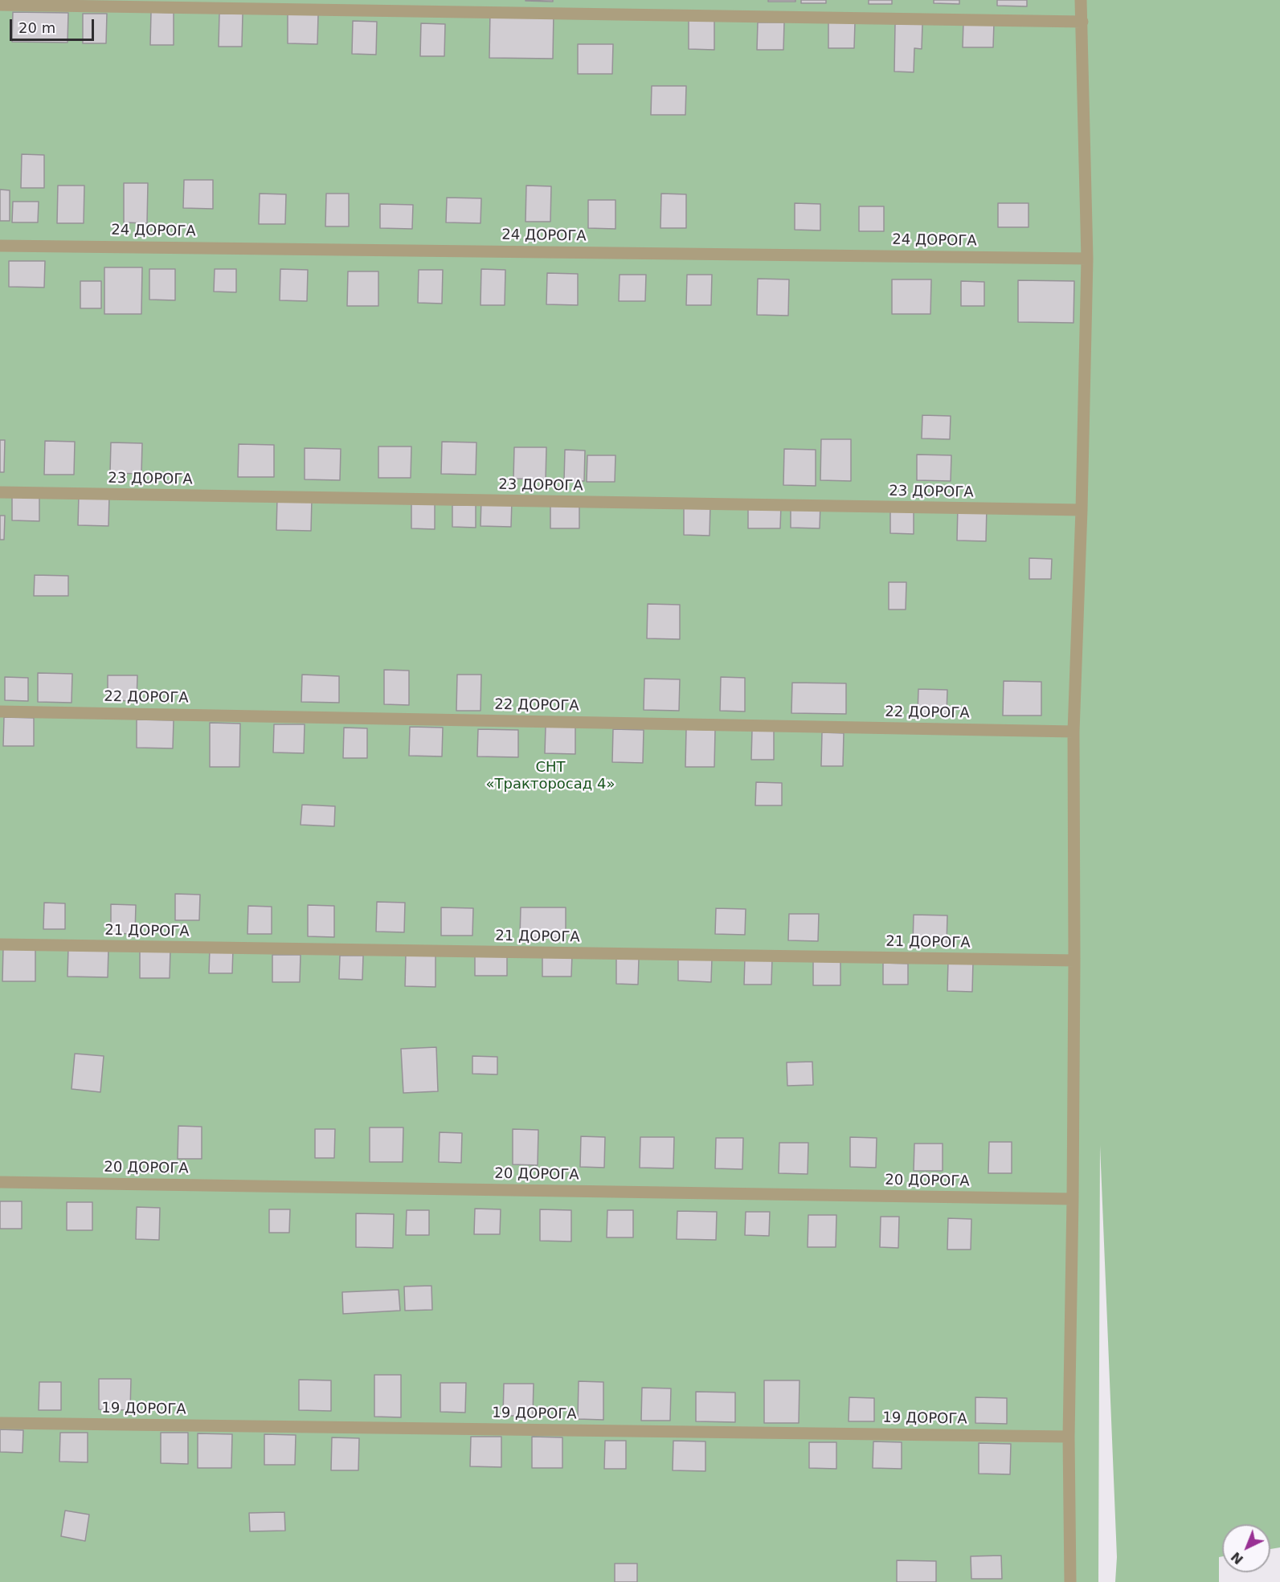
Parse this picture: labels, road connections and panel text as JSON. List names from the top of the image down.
{
  "streets": {
    "street": [
      "24 ДОРОГА",
      "23 ДОРОГА",
      "22 ДОРОГА",
      "21 ДОРОГА",
      "20 ДОРОГА",
      "19 ДОРОГА"
    ]
  },
  "parks": ["СНТ «Тракторосад 4»"],
  "scale_bar": "20 m",
  "north": "bottom left"
}
